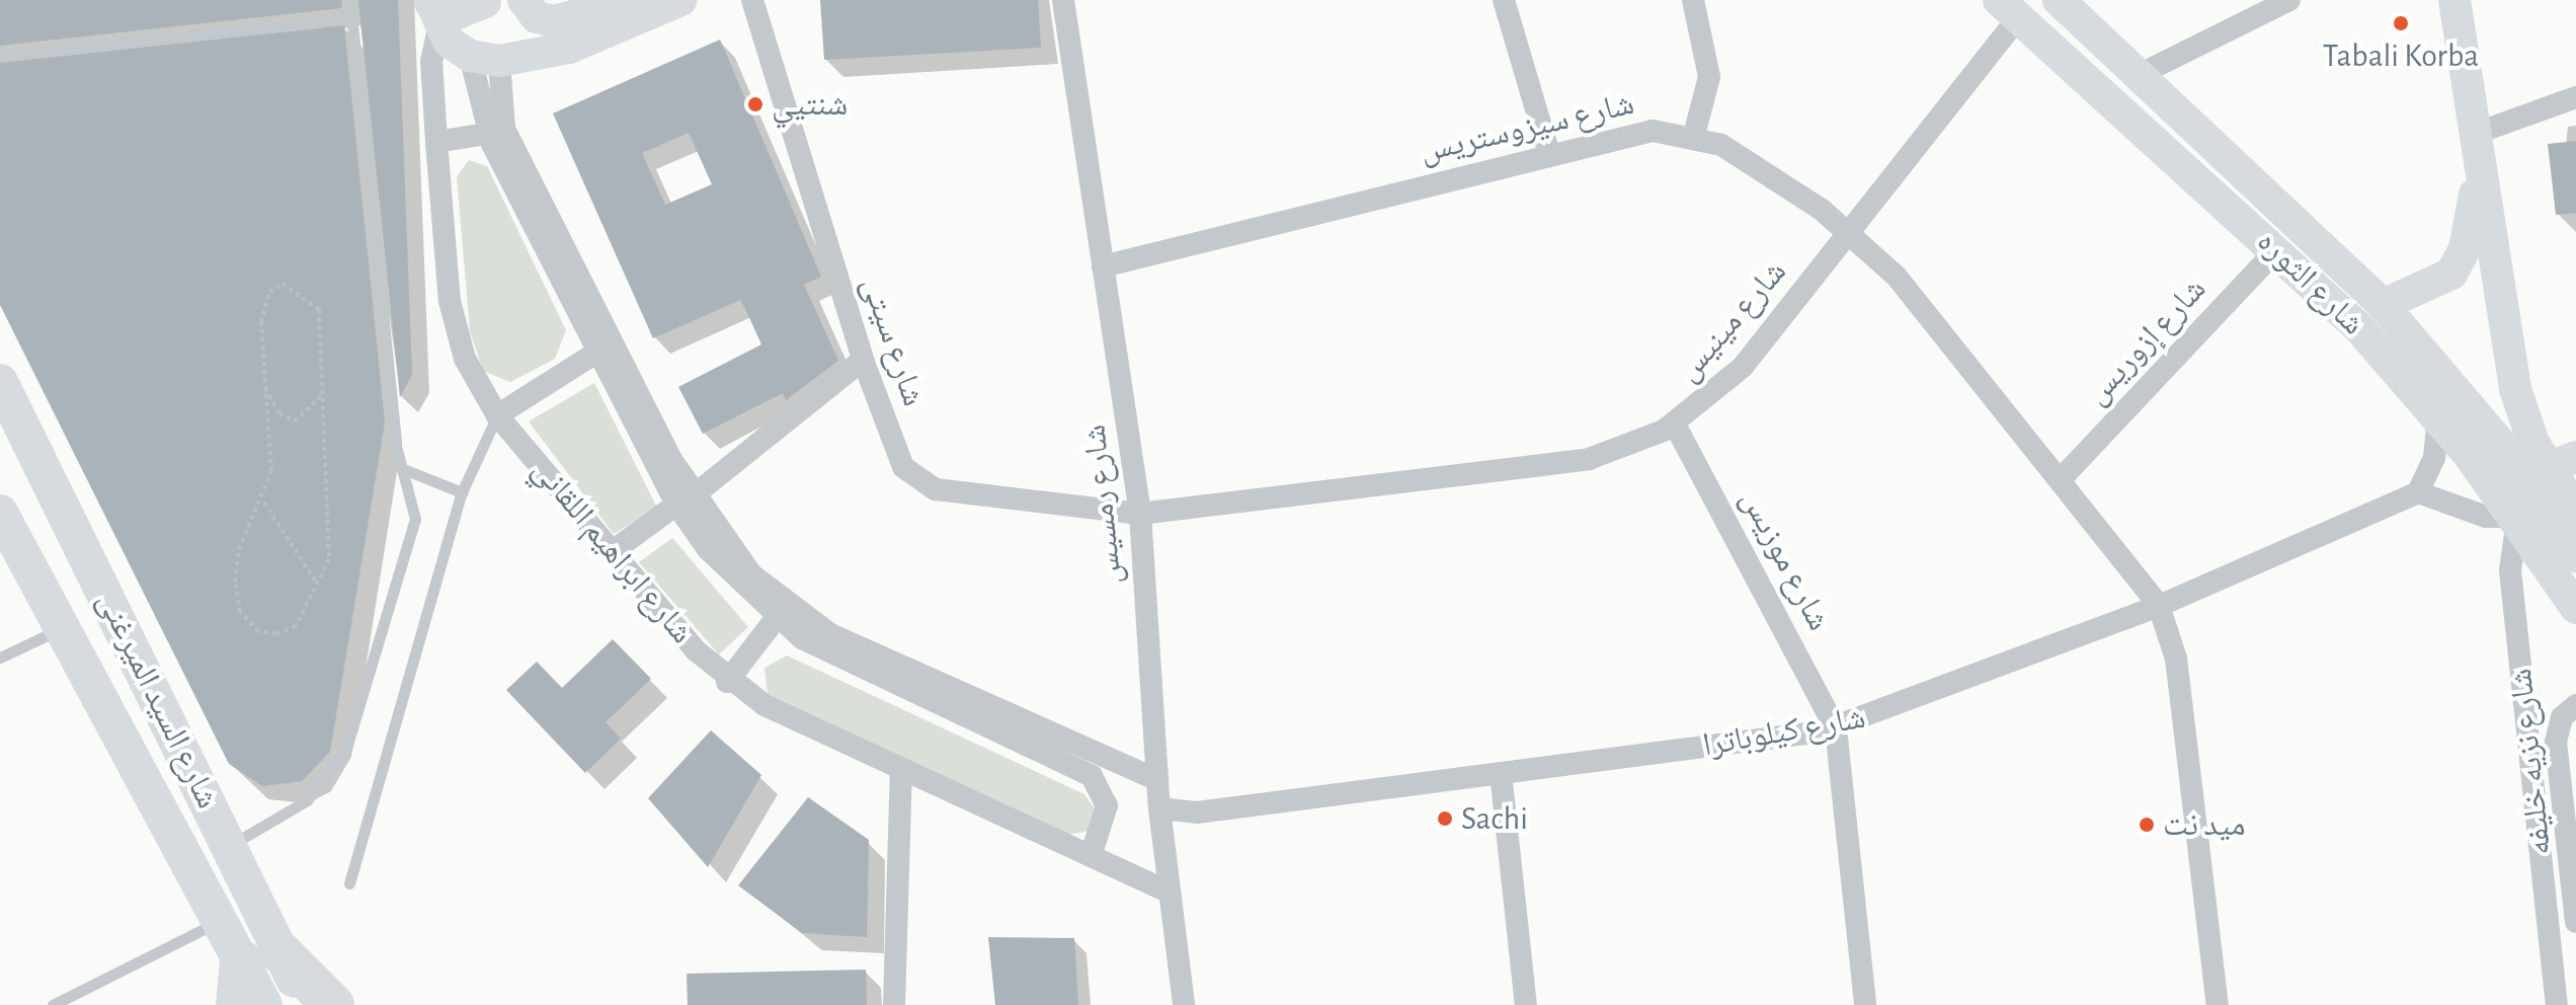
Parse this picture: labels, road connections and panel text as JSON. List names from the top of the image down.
{
  "streets": {
    "highway": ["شارع السيد الميرغنى"],
    "main road": ["شارع الثوره"],
    "street": [
      "شارع سيزوستريس",
      "شارع مينيس",
      "شارع سيتى",
      "شارع إزوريس",
      "شارع رمسيس",
      "شارع ابراهيم اللقاني",
      "شارع موزيس",
      "شارع كيلوباترا",
      "شارع نزيه خليفه"
    ]
  },
  "crossings": [
    ["شارع سيزوستريس", "شارع مينيس"],
    ["شارع سيزوستريس", "شارع إزوريس"],
    ["شارع سيزوستريس", "شارع رمسيس"],
    ["شارع سيزوستريس", "شارع كيلوباترا"],
    ["شارع الثوره", "شارع مينيس"],
    ["شارع الثوره", "شارع إزوريس"],
    ["شارع الثوره", "شارع نزيه خليفه"],
    ["شارع مينيس", "شارع سيتى"],
    ["شارع مينيس", "شارع رمسيس"],
    ["شارع مينيس", "شارع موزيس"],
    ["شارع سيتى", "شارع رمسيس"],
    ["شارع رمسيس", "شارع ابراهيم اللقاني"],
    ["شارع رمسيس", "شارع كيلوباترا"],
    ["شارع موزيس", "شارع كيلوباترا"]
  ],
  "places": [
    "Tabali Korba",
    "شنتيي",
    "Sachi",
    "ميد نت"
  ]
}
